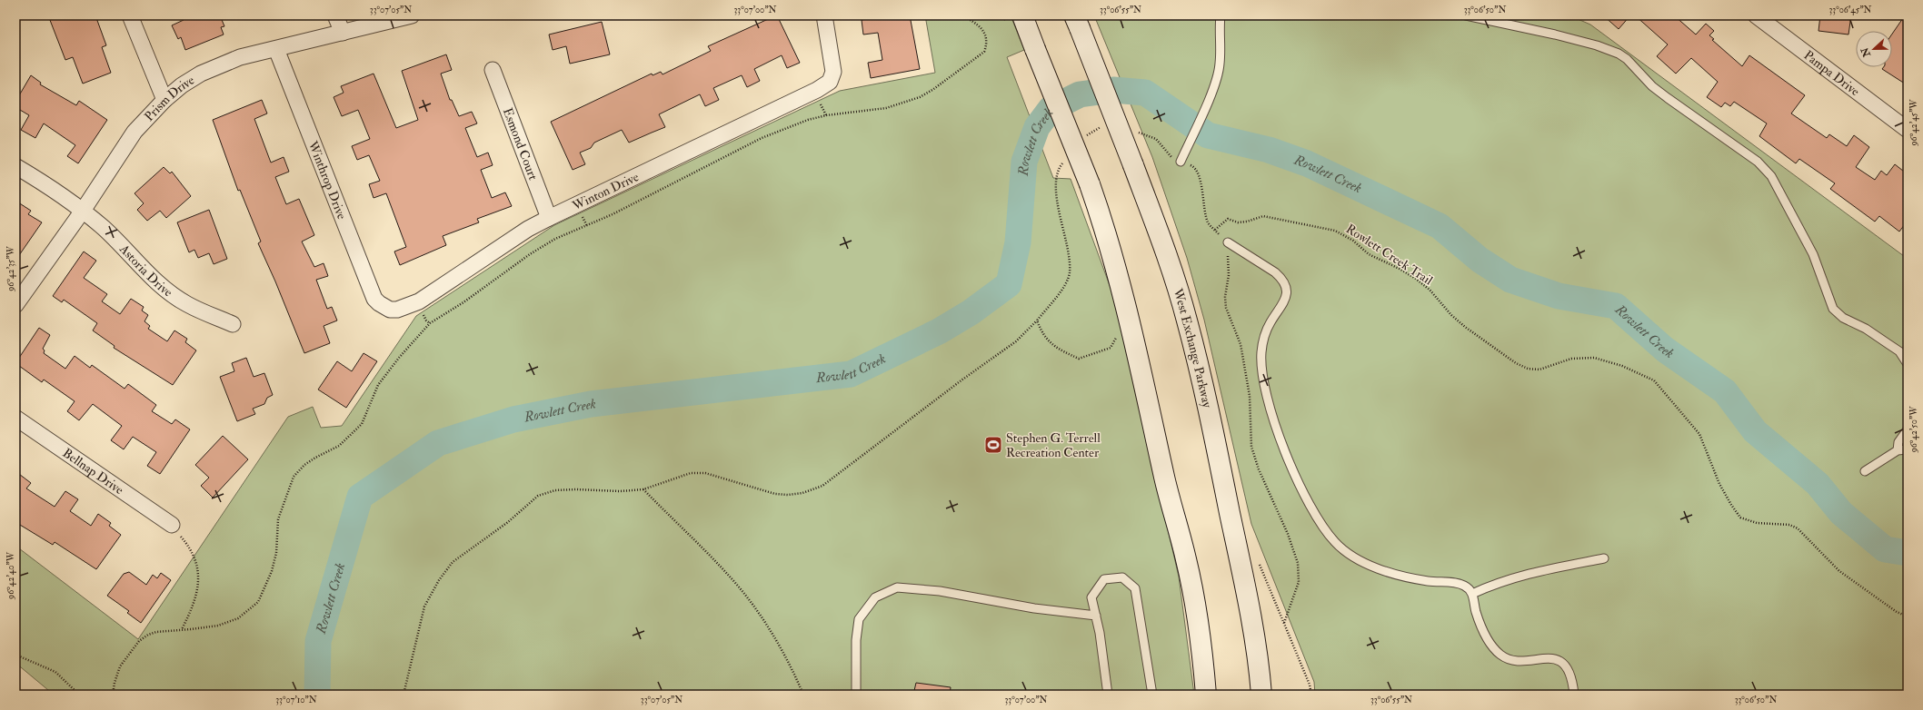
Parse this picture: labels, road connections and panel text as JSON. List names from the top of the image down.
{
  "streets": {
    "main road": ["West Exchange Parkway"],
    "street": [
      "Pampa Drive",
      "Prism Drive",
      "Esmond Court",
      "Winthrop Drive",
      "Winton Drive",
      "Astoria Drive",
      "Bellnap Drive"
    ],
    "path": ["Rowlett Creek Trail"]
  },
  "crossings": [
    ["Prism Drive", "Winthrop Drive"],
    ["Prism Drive", "Astoria Drive"],
    ["Esmond Court", "Winton Drive"],
    ["Winthrop Drive", "Winton Drive"]
  ],
  "water": ["Rowlett Creek"],
  "places": {
    "sports": ["Stephen G. Terrell Recreation Center"]
  },
  "north": "left",
  "coordinates": [
    "33°07'05\"N",
    "33°07'00\"N",
    "33°06'55\"N",
    "33°06'50\"N",
    "33°06'45\"N",
    "96°42'45\"W",
    "96°42'35\"W",
    "96°42'50\"W",
    "96°42'40\"W",
    "33°07'10\"N"
  ]
}
